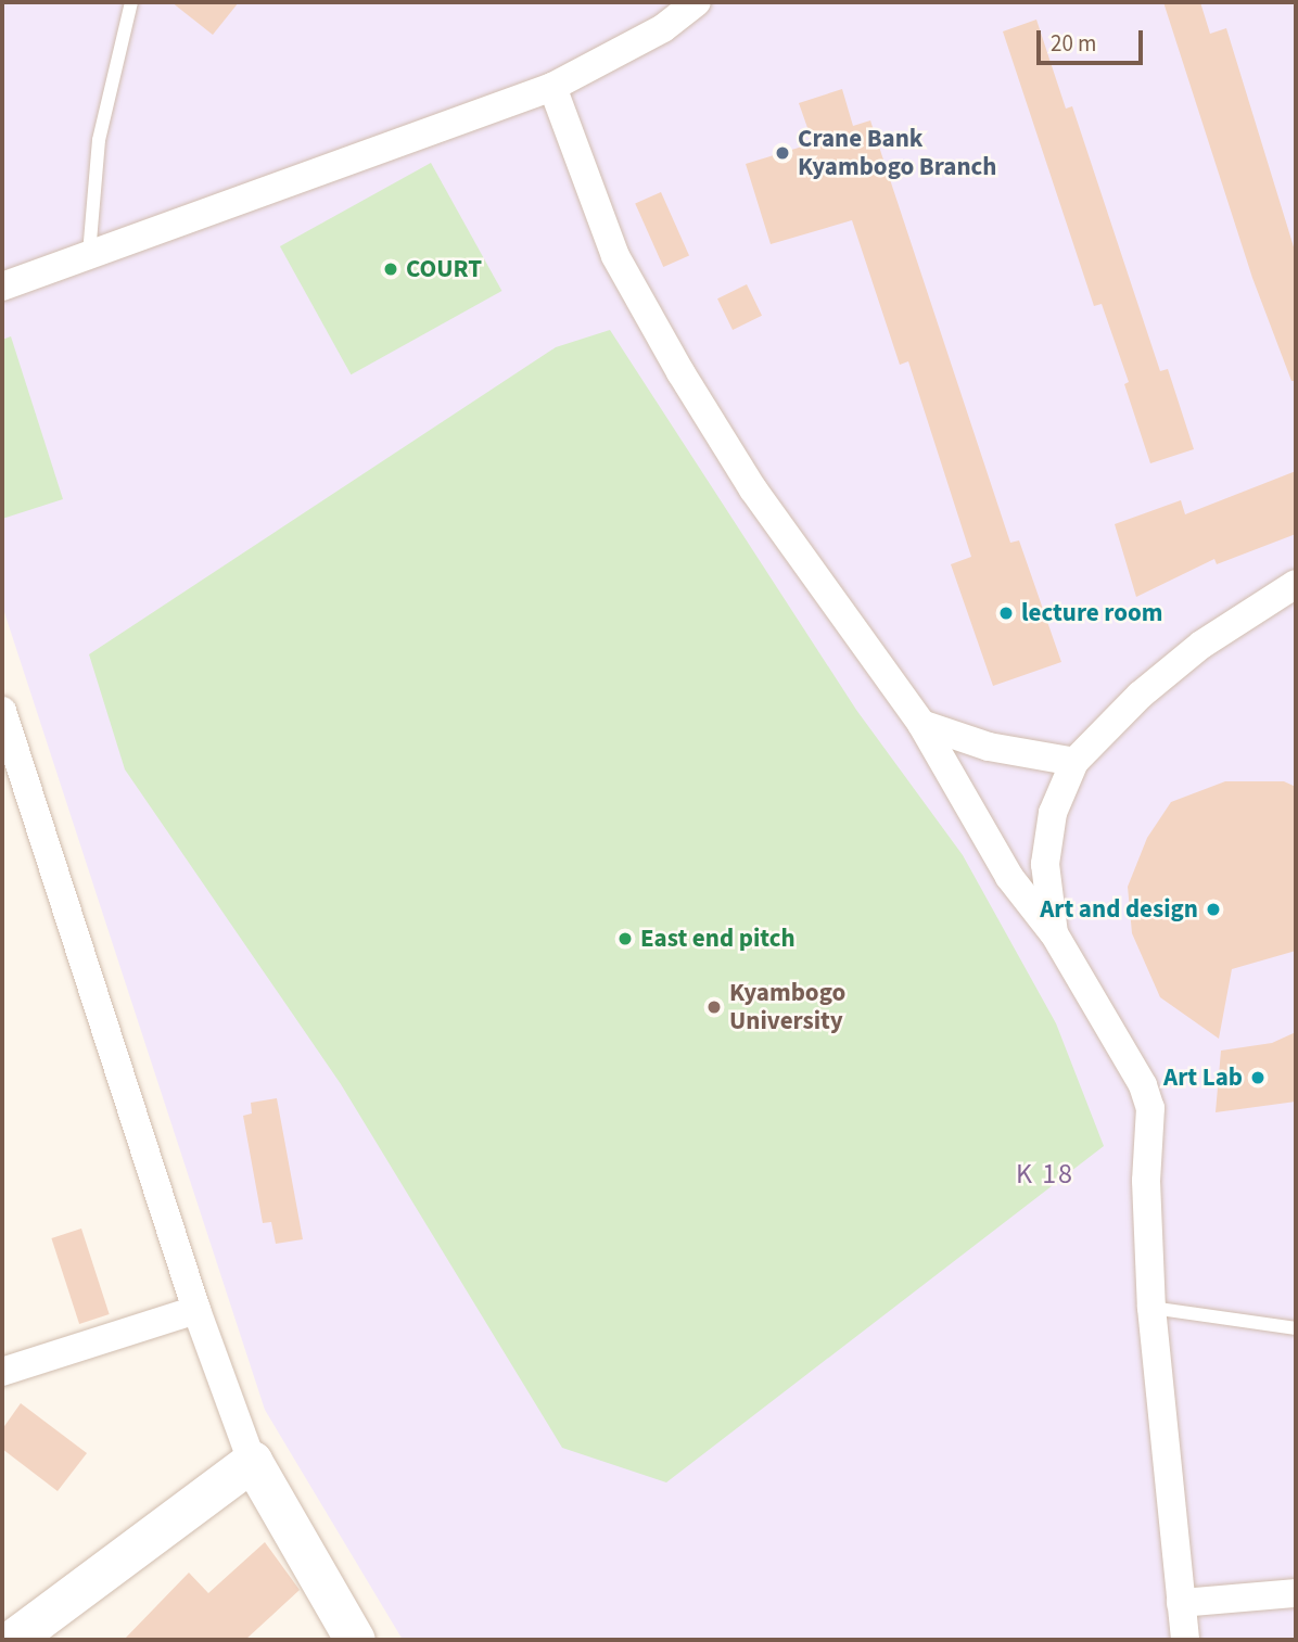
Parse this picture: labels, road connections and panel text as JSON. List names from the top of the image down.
{
  "districts": ["K 18"],
  "places": [
    "Crane Bank Kyambogo Branch",
    "COURT",
    "lecture room",
    "Art and design",
    "East end pitch",
    "Kyambogo University",
    "Art Lab"
  ],
  "scale_bar": "20 m"
}
